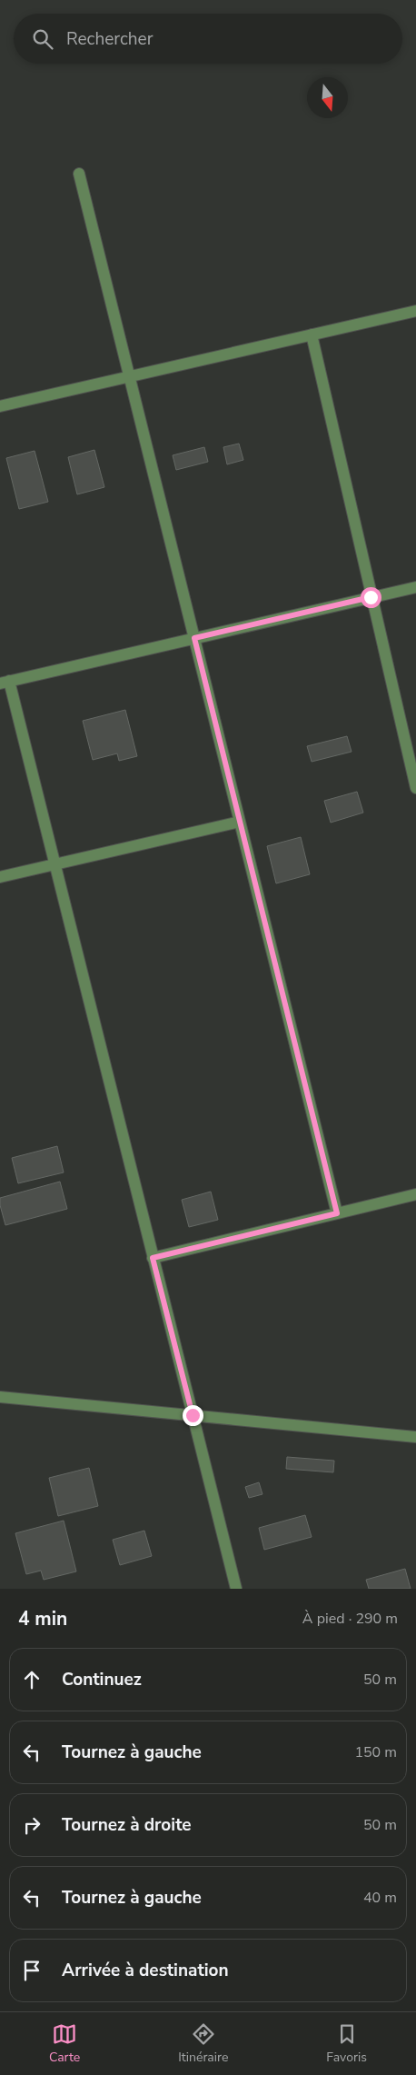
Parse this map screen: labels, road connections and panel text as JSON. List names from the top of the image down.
{
  "north": "bottom",
  "page": {
    "search": "Rechercher",
    "heading": ["4 min", "À pied · 290 m"],
    "list": [
      ["Continuez", "50 m"],
      ["Tournez à gauche", "150 m"],
      ["Tournez à droite", "50 m"],
      ["Tournez à gauche", "40 m"],
      "Arrivée à destination"
    ],
    "nav": ["Carte", "Itinéraire", "Favoris"]
  }
}
